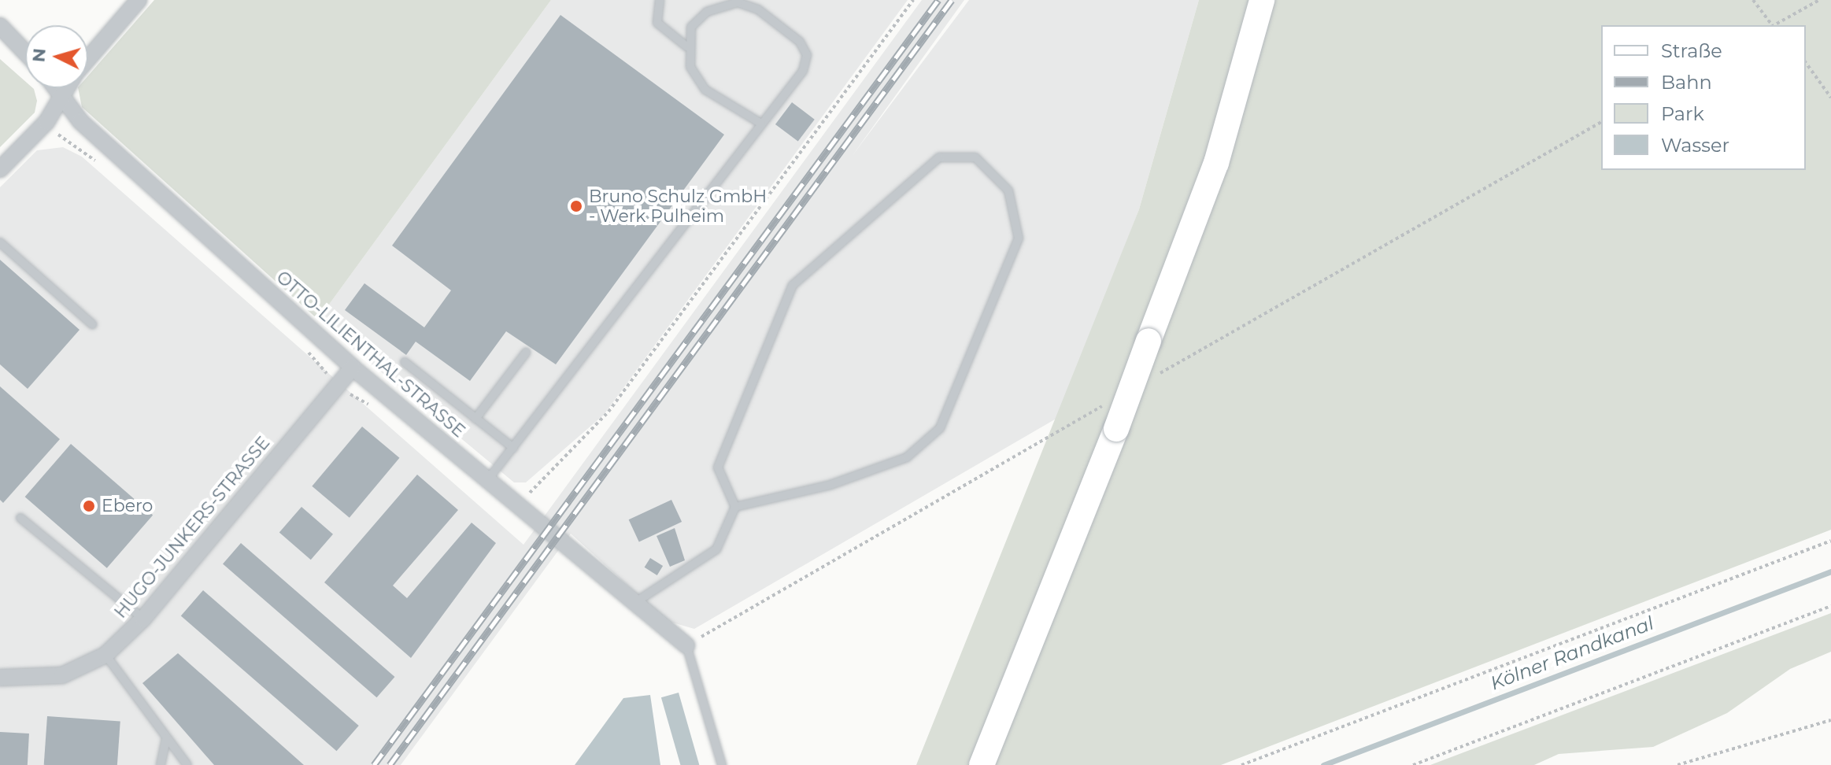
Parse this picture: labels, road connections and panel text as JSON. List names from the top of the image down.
{
  "streets": {
    "street": ["OTTO-LILIENTHAL-STRASSE", "HUGO-JUNKERS-STRASSE"]
  },
  "crossings": [
    ["OTTO-LILIENTHAL-STRASSE", "HUGO-JUNKERS-STRASSE"]
  ],
  "water": ["Kölner Randkanal"],
  "places": ["Bruno Schulz GmbH - Werk Pulheim", "Ebero"],
  "legend": [
    "Straße",
    "Bahn",
    "Park",
    "Wasser"
  ],
  "north": "left"
}
